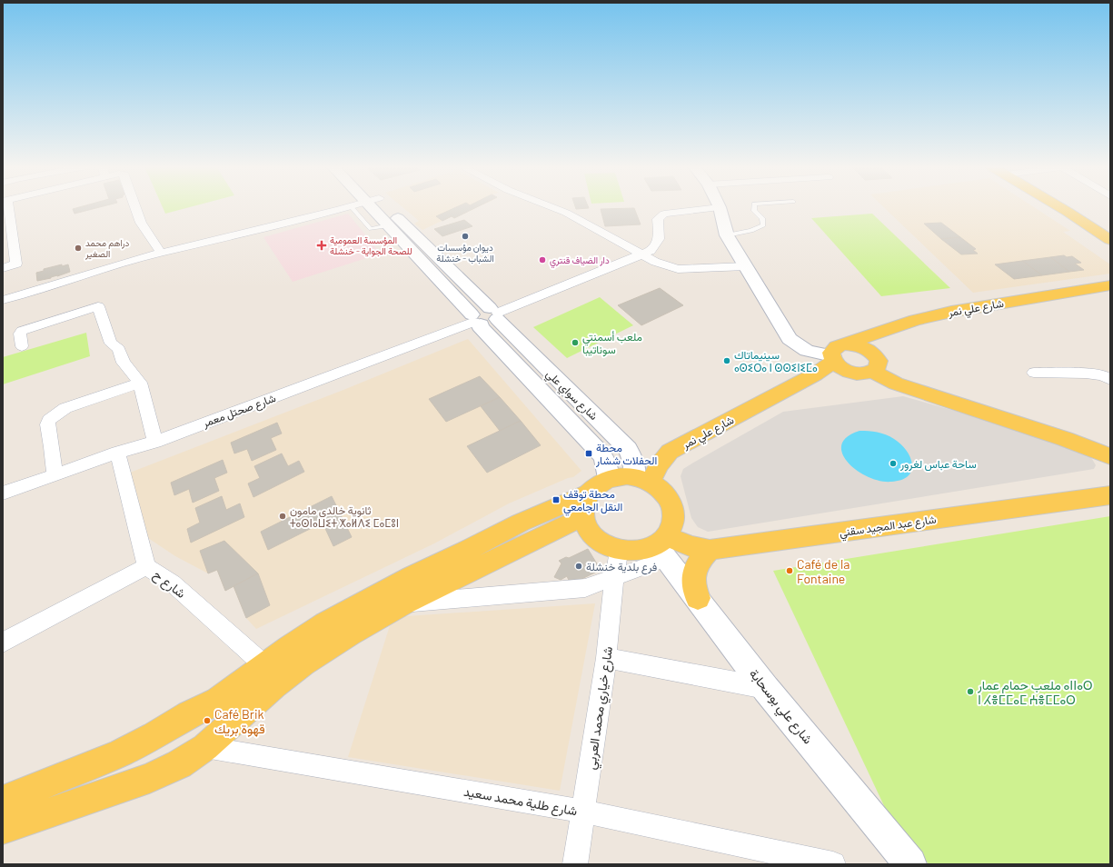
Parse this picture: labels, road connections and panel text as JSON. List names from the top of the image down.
{
  "streets": {
    "main road": [
      "شارع علي نمر",
      "شارع سواي علي",
      "شارع عبد المجيد سقني",
      "شارع علي بوسحابة"
    ],
    "street": [
      "شارع صحتل معمر",
      "شارع ح",
      "شارع خياري محمد العربي",
      "شارع طلية محمد سعيد"
    ]
  },
  "crossings": [
    ["شارع علي نمر", "شارع سواي علي"],
    ["شارع علي نمر", "شارع عبد المجيد سقني"],
    ["شارع علي نمر", "شارع علي بوسحابة"],
    ["شارع علي نمر", "شارع خياري محمد العربي"],
    ["شارع سواي علي", "شارع صحتل معمر"],
    ["شارع سواي علي", "شارع عبد المجيد سقني"],
    ["شارع سواي علي", "شارع علي بوسحابة"],
    ["شارع سواي علي", "شارع خياري محمد العربي"],
    ["شارع صحتل معمر", "شارع ح"],
    ["شارع عبد المجيد سقني", "شارع علي بوسحابة"],
    ["شارع عبد المجيد سقني", "شارع خياري محمد العربي"],
    ["شارع علي بوسحابة", "شارع خياري محمد العربي"],
    ["شارع خياري محمد العربي", "شارع طلية محمد سعيد"]
  ],
  "places": {
    "other": [
      "ديوان مؤسسات الشباب - خنشلة",
      "دراهم محمد الصغير",
      "دار الضياف قنتري",
      "ملعب أسمنتي سوناتيبا",
      "سينيماتاك ⴰⵙⵉⵔⴰ ⵏ ⵙⵙⵉⵏⵉⵎⴰ",
      "ساحة عباس لغرور",
      "ثانوية خالدي مامون ⵜⴰⵙⵏⴰⵡⵉⵜ ⵅⴰⵍⴷⵉ ⵎⴰⵎⵓⵏ",
      "فرع بلدية خنشلة",
      "Café de la Fontaine",
      "ملعب حمام عمار ⴰⵏⵏⴰⵔ ⵏ ⵃⴻⵎⵎⴰⵎ ⵄⴻⵎⵎⴰⵔ",
      "Café Brik قهوة بريك"
    ],
    "health": ["المؤسسة العمومية للصحة الجواية - خنشلة"],
    "transit": ["محطة الحفلات ششار", "محطة توقف النقل الجامعي"]
  }
}
